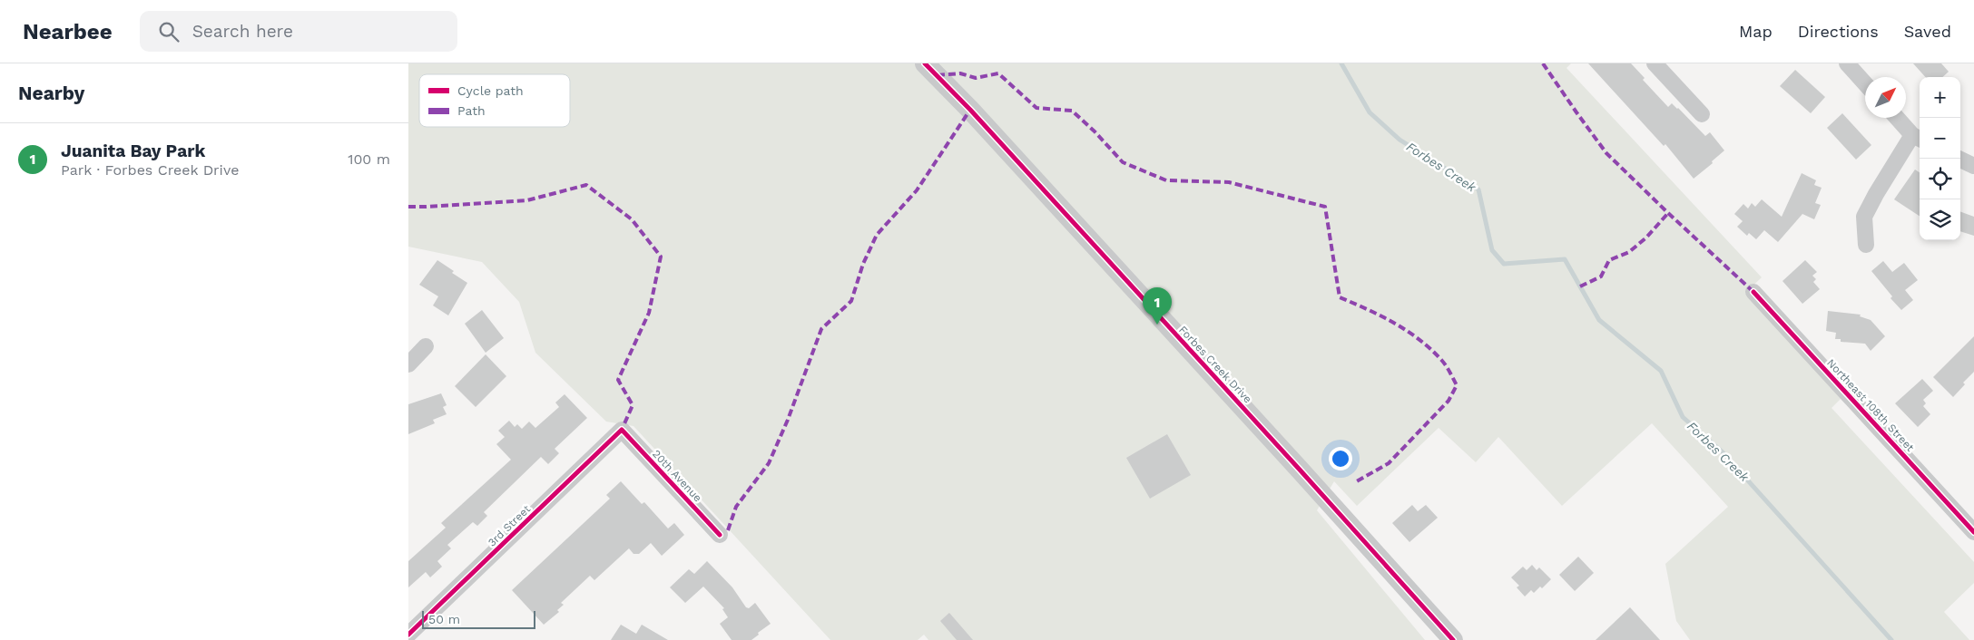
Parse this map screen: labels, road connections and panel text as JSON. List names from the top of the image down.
{
  "streets": {
    "street": [
      "Forbes Creek Drive",
      "Northeast 108th Street",
      "20th Avenue",
      "3rd Street"
    ]
  },
  "crossings": [
    ["20th Avenue", "3rd Street"]
  ],
  "water": ["Forbes Creek"],
  "legend": ["Cycle path", "Path"],
  "scale_bar": "50 m",
  "north": "top right",
  "page": {
    "header": "Nearbee",
    "search": "Search here",
    "nav": ["Map", "Directions", "Saved"],
    "heading": "Nearby",
    "map_buttons": ["+", "−"],
    "list": [
      {
        "mark": "1",
        "name": "Juanita Bay Park",
        "note": "Park · Forbes Creek Drive",
        "value": "100 m"
      }
    ],
    "pins": "1",
    "scale": "50 m"
  }
}
